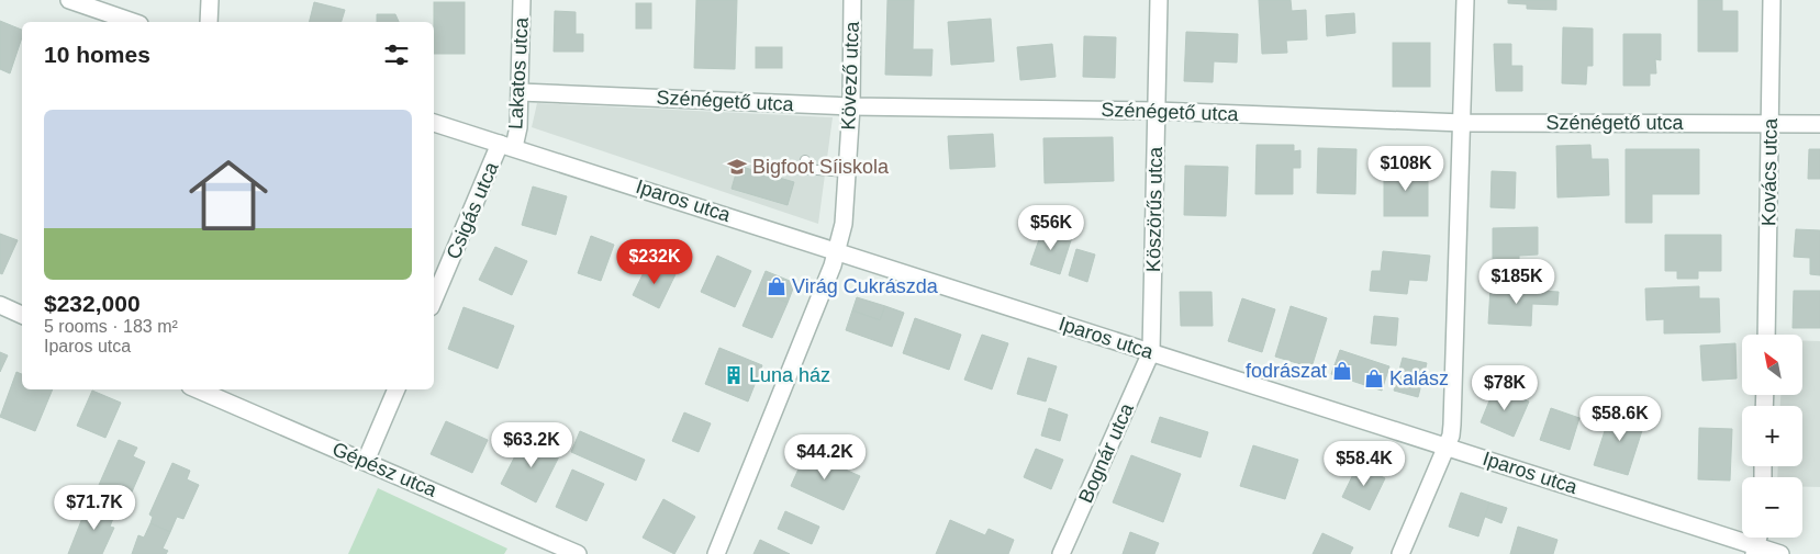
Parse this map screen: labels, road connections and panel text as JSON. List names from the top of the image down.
{
  "streets": {
    "street": [
      "Lakatos utca",
      "Kövező utca",
      "Szénégető utca",
      "Kovács utca",
      "Iparos utca",
      "Köszörűs utca",
      "Csigás utca",
      "Bognár utca",
      "Gépész utca"
    ]
  },
  "crossings": [
    ["Lakatos utca", "Szénégető utca"],
    ["Lakatos utca", "Iparos utca"],
    ["Lakatos utca", "Csigás utca"],
    ["Kövező utca", "Szénégető utca"],
    ["Kövező utca", "Iparos utca"],
    ["Szénégető utca", "Kovács utca"],
    ["Szénégető utca", "Köszörűs utca"],
    ["Iparos utca", "Köszörűs utca"],
    ["Iparos utca", "Csigás utca"],
    ["Iparos utca", "Bognár utca"],
    ["Köszörűs utca", "Bognár utca"]
  ],
  "places": {
    "school or university": ["Bigfoot Síiskola"],
    "shop": ["Virág Cukrászda", "fodrászat", "Kalász"],
    "building": ["Luna ház"]
  },
  "north": "top left",
  "page": {
    "heading": "10 homes",
    "list": [
      {
        "name": "$232,000",
        "note": "5 rooms · 183 m² · Iparos utca"
      }
    ],
    "price": [
      "$108K",
      "$56K",
      "$232K",
      "$185K",
      "$78K",
      "$58.6K",
      "$63.2K",
      "$44.2K",
      "$58.4K",
      "$71.7K"
    ],
    "map_buttons": ["+", "−"]
  }
}
